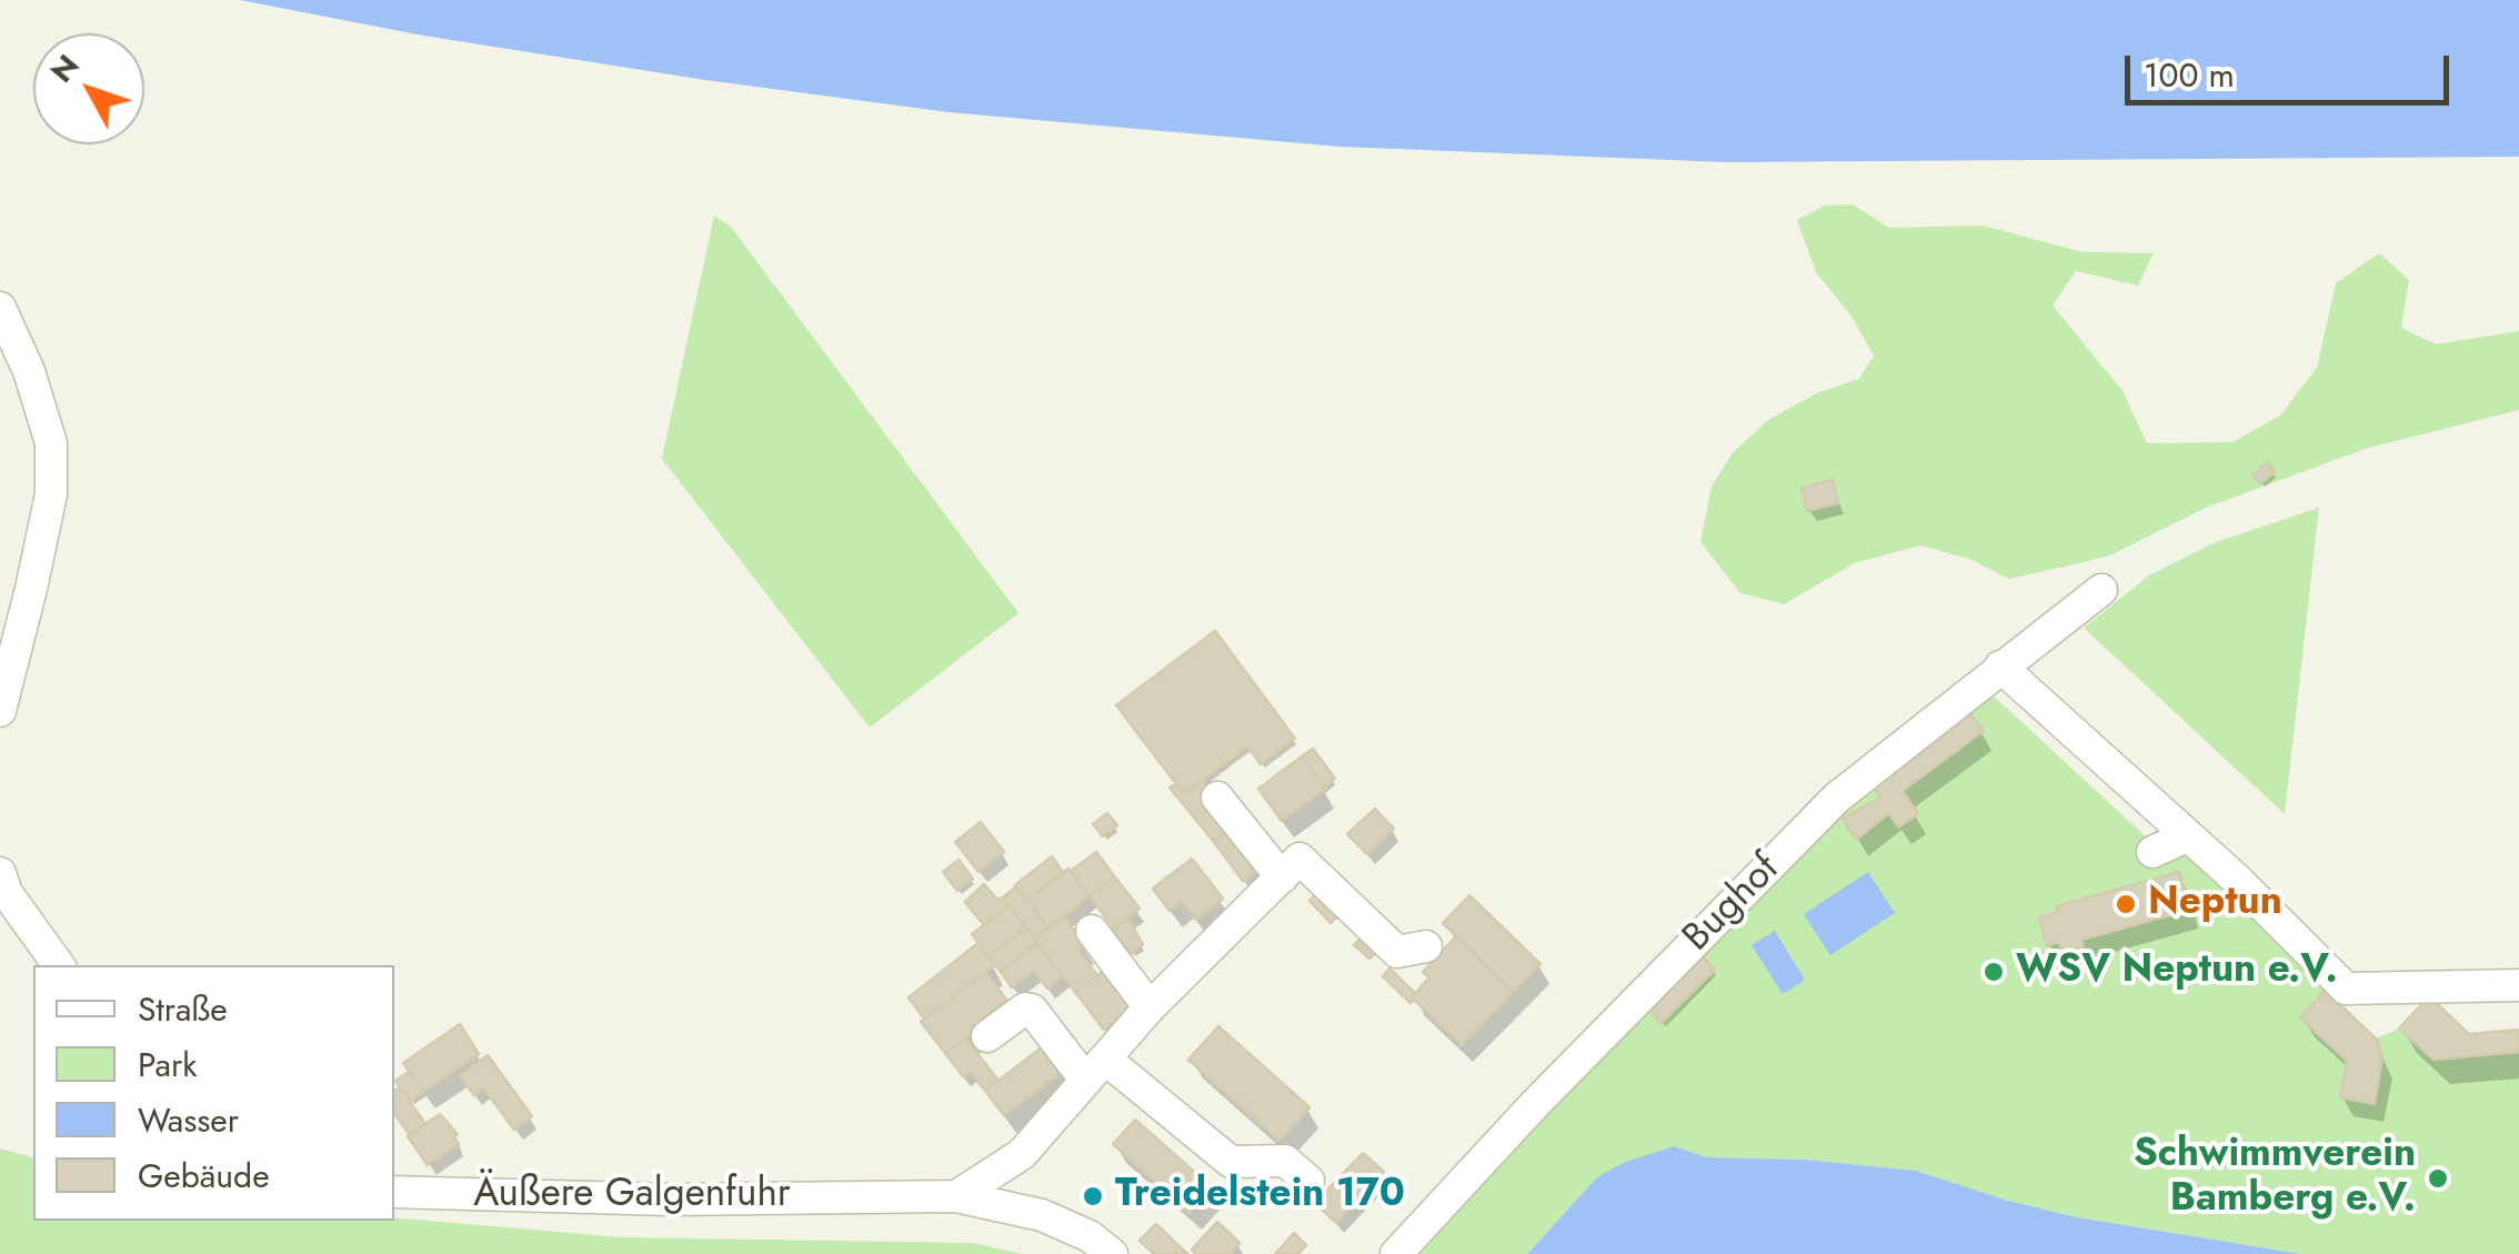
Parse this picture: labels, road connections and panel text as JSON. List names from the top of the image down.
{
  "streets": {
    "street": ["Bughof", "Äußere Galgenfuhr"]
  },
  "places": [
    "Neptun",
    "WSV Neptun e.V.",
    "Schwimmverein Bamberg e.V.",
    "Treidelstein 170"
  ],
  "legend": [
    "Straße",
    "Park",
    "Wasser",
    "Gebäude"
  ],
  "scale_bar": "100 m",
  "north": "top left"
}
